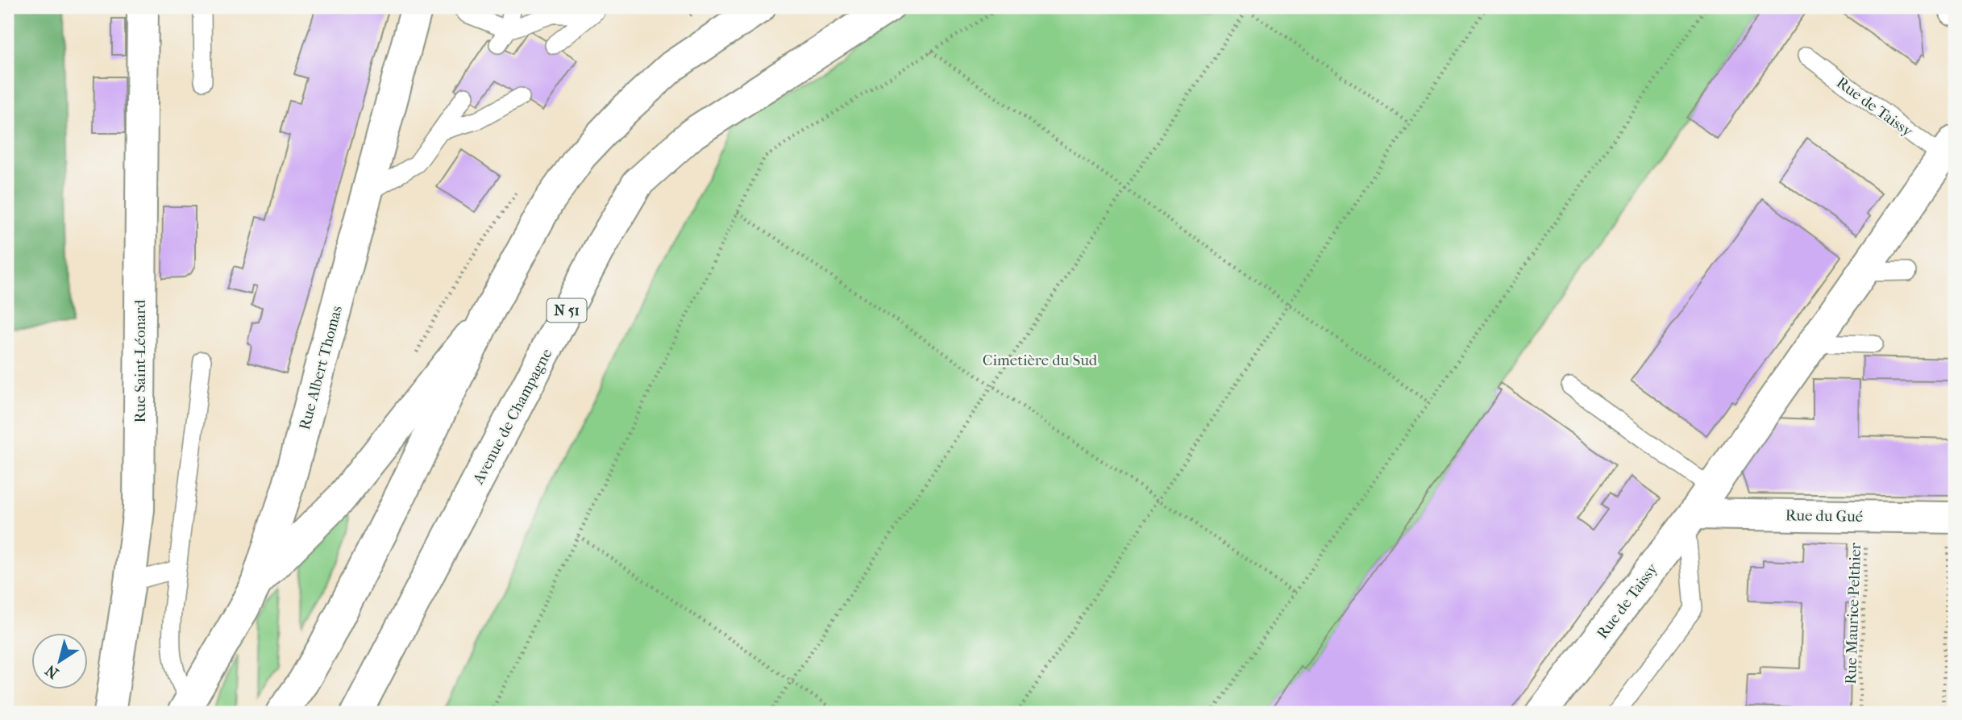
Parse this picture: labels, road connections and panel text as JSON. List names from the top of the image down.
{
  "streets": {
    "street": [
      "Rue de Taissy",
      "N 51",
      "Rue Saint-Léonard",
      "Rue Albert Thomas",
      "Avenue de Champagne",
      "Rue du Gué"
    ],
    "path": ["Rue Maurice Pelthier"]
  },
  "crossings": [
    ["Rue de Taissy", "Rue du Gué"],
    ["Rue du Gué", "Rue Maurice Pelthier"]
  ],
  "parks": ["Cimetière du Sud"],
  "north": "bottom left"
}
